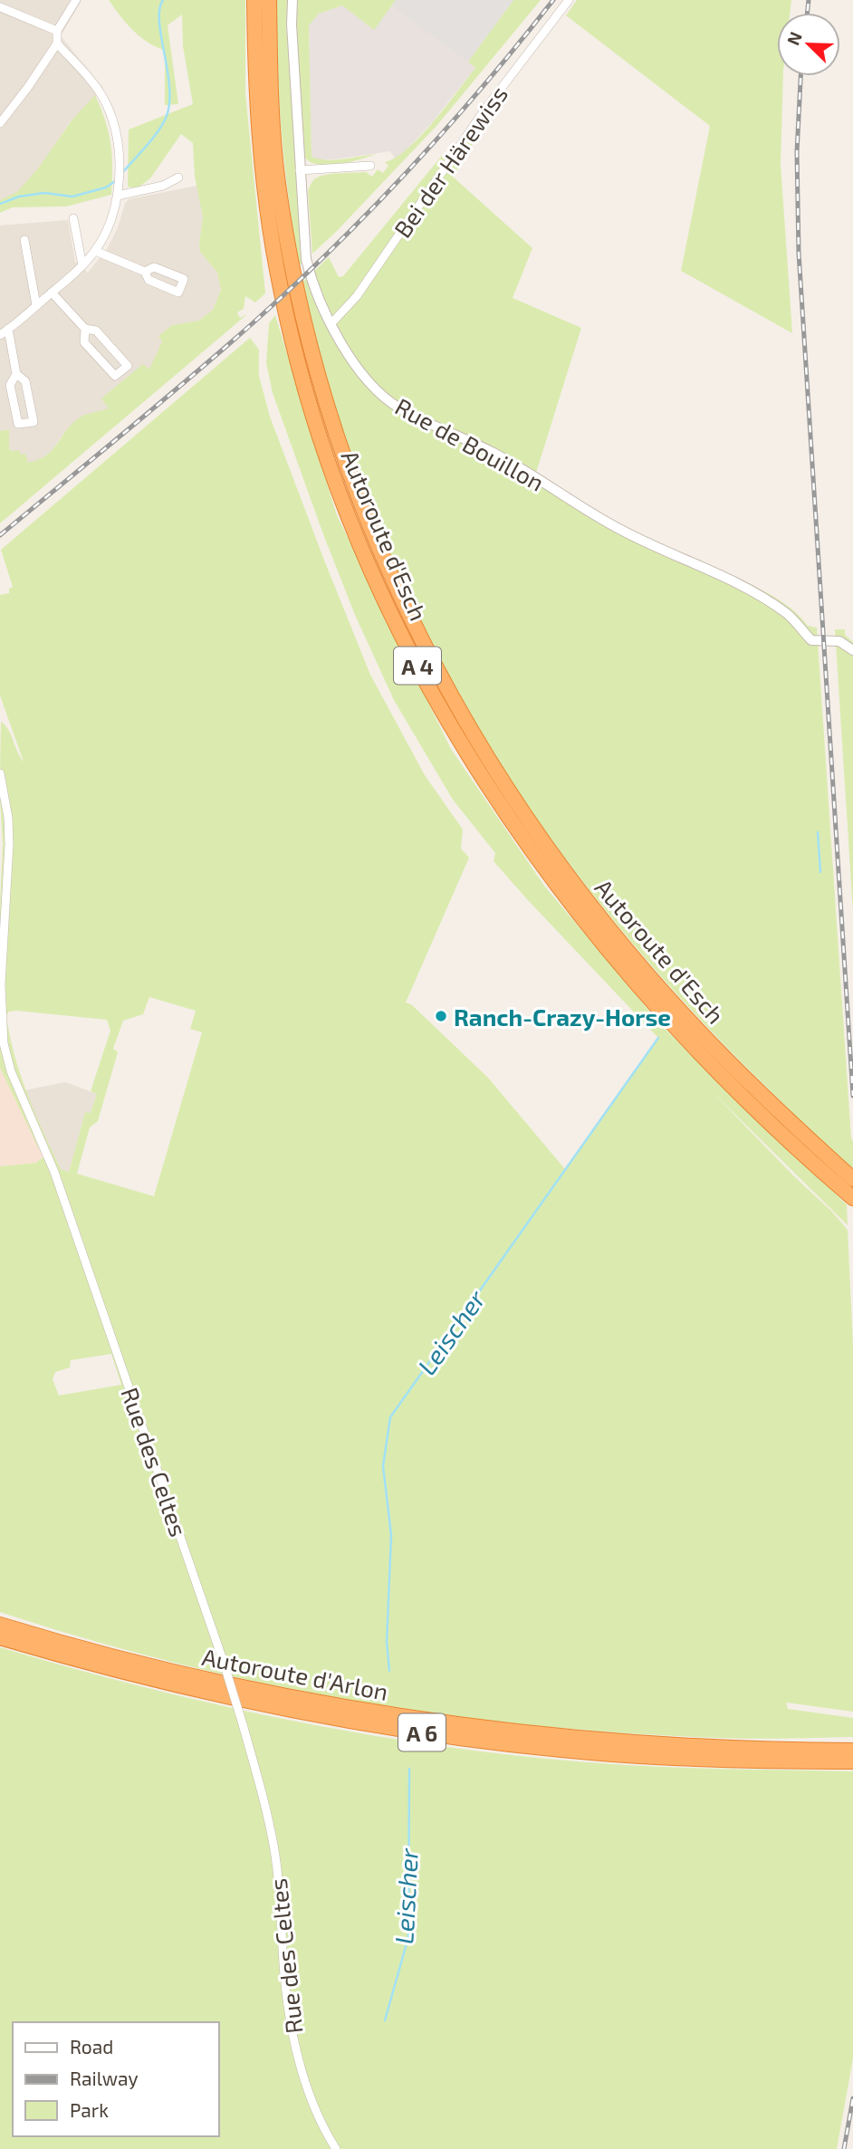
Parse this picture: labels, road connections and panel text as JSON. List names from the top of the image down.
{
  "streets": {
    "highway": [
      "Autoroute d'Esch",
      "A 4",
      "Autoroute d'Arlon",
      "A 6"
    ],
    "street": ["Bei der Härewiss", "Rue de Bouillon", "Rue des Celtes"]
  },
  "crossings": [
    ["Bei der Härewiss", "Rue de Bouillon"]
  ],
  "water": ["Leischer"],
  "places": ["Ranch-Crazy-Horse"],
  "legend": ["Road", "Railway", "Park"],
  "north": "top left"
}
